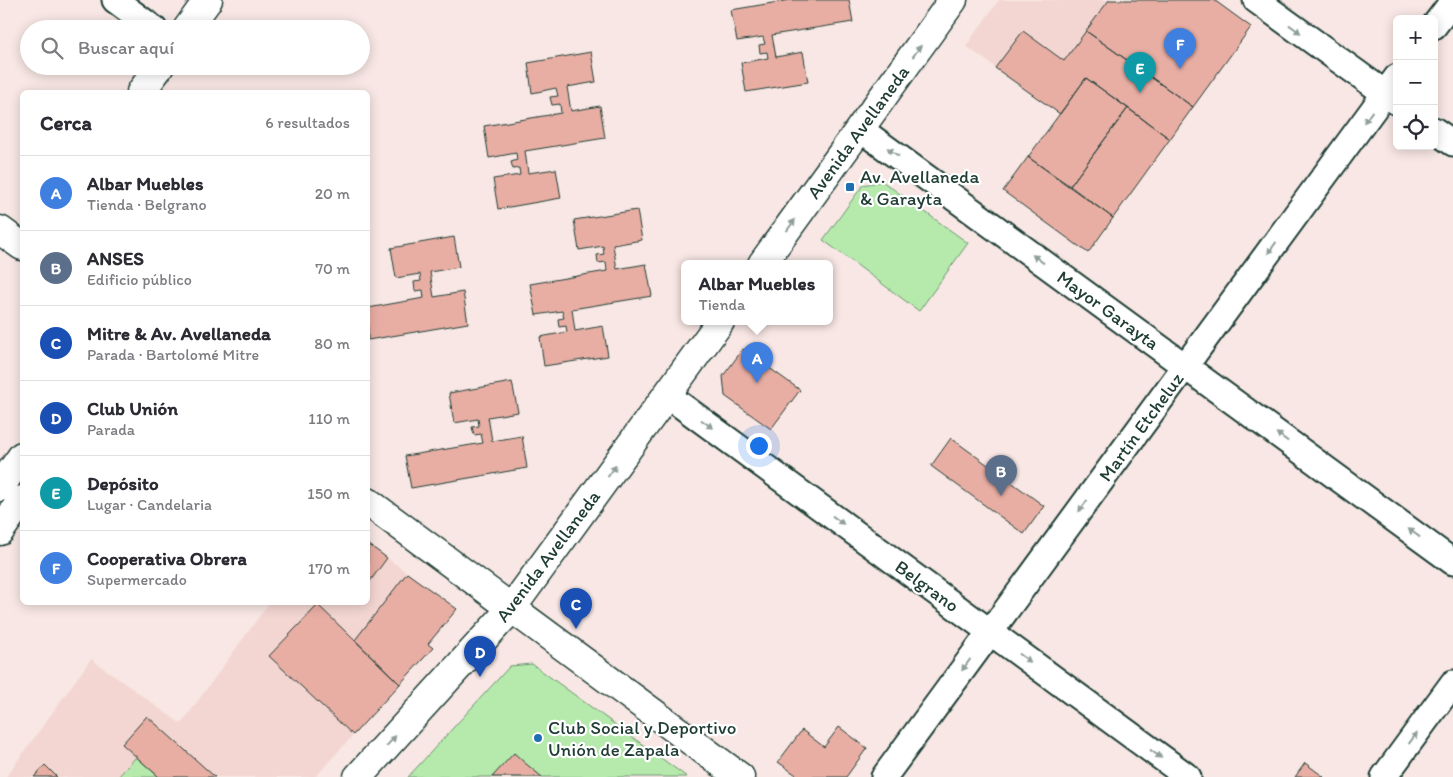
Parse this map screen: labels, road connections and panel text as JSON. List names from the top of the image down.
{
  "streets": {
    "main road": ["Avenida Avellaneda"],
    "street": ["Mayor Garayta", "Martín Etcheluz", "Belgrano"]
  },
  "crossings": [
    ["Avenida Avellaneda", "Mayor Garayta"],
    ["Avenida Avellaneda", "Belgrano"],
    ["Mayor Garayta", "Martín Etcheluz"],
    ["Martín Etcheluz", "Belgrano"]
  ],
  "one_way": [
    "Avenida Avellaneda",
    "Mayor Garayta",
    "Martín Etcheluz",
    "Belgrano"
  ],
  "places": {
    "transit": ["Av. Avellaneda & Garayta"],
    "other": ["Club Social y Deportivo Unión de Zapala"]
  },
  "page": {
    "map_buttons": ["+", "−"],
    "search": "Buscar aquí",
    "pins": [
      "F",
      "E",
      "A",
      "B",
      "C",
      "D"
    ],
    "heading": ["Cerca", "6 resultados"],
    "list": [
      {
        "mark": "A",
        "name": "Albar Muebles",
        "note": "Tienda · Belgrano",
        "value": "20 m"
      },
      {
        "mark": "B",
        "name": "ANSES",
        "note": "Edificio público",
        "value": "70 m"
      },
      {
        "mark": "C",
        "name": "Mitre & Av. Avellaneda",
        "note": "Parada · Bartolomé Mitre",
        "value": "80 m"
      },
      {
        "mark": "D",
        "name": "Club Unión",
        "note": "Parada",
        "value": "110 m"
      },
      {
        "mark": "E",
        "name": "Depósito",
        "note": "Lugar · Candelaria",
        "value": "150 m"
      },
      {
        "mark": "F",
        "name": "Cooperativa Obrera",
        "note": "Supermercado",
        "value": "170 m"
      }
    ],
    "popup": ["Albar Muebles", "Tienda"]
  }
}
